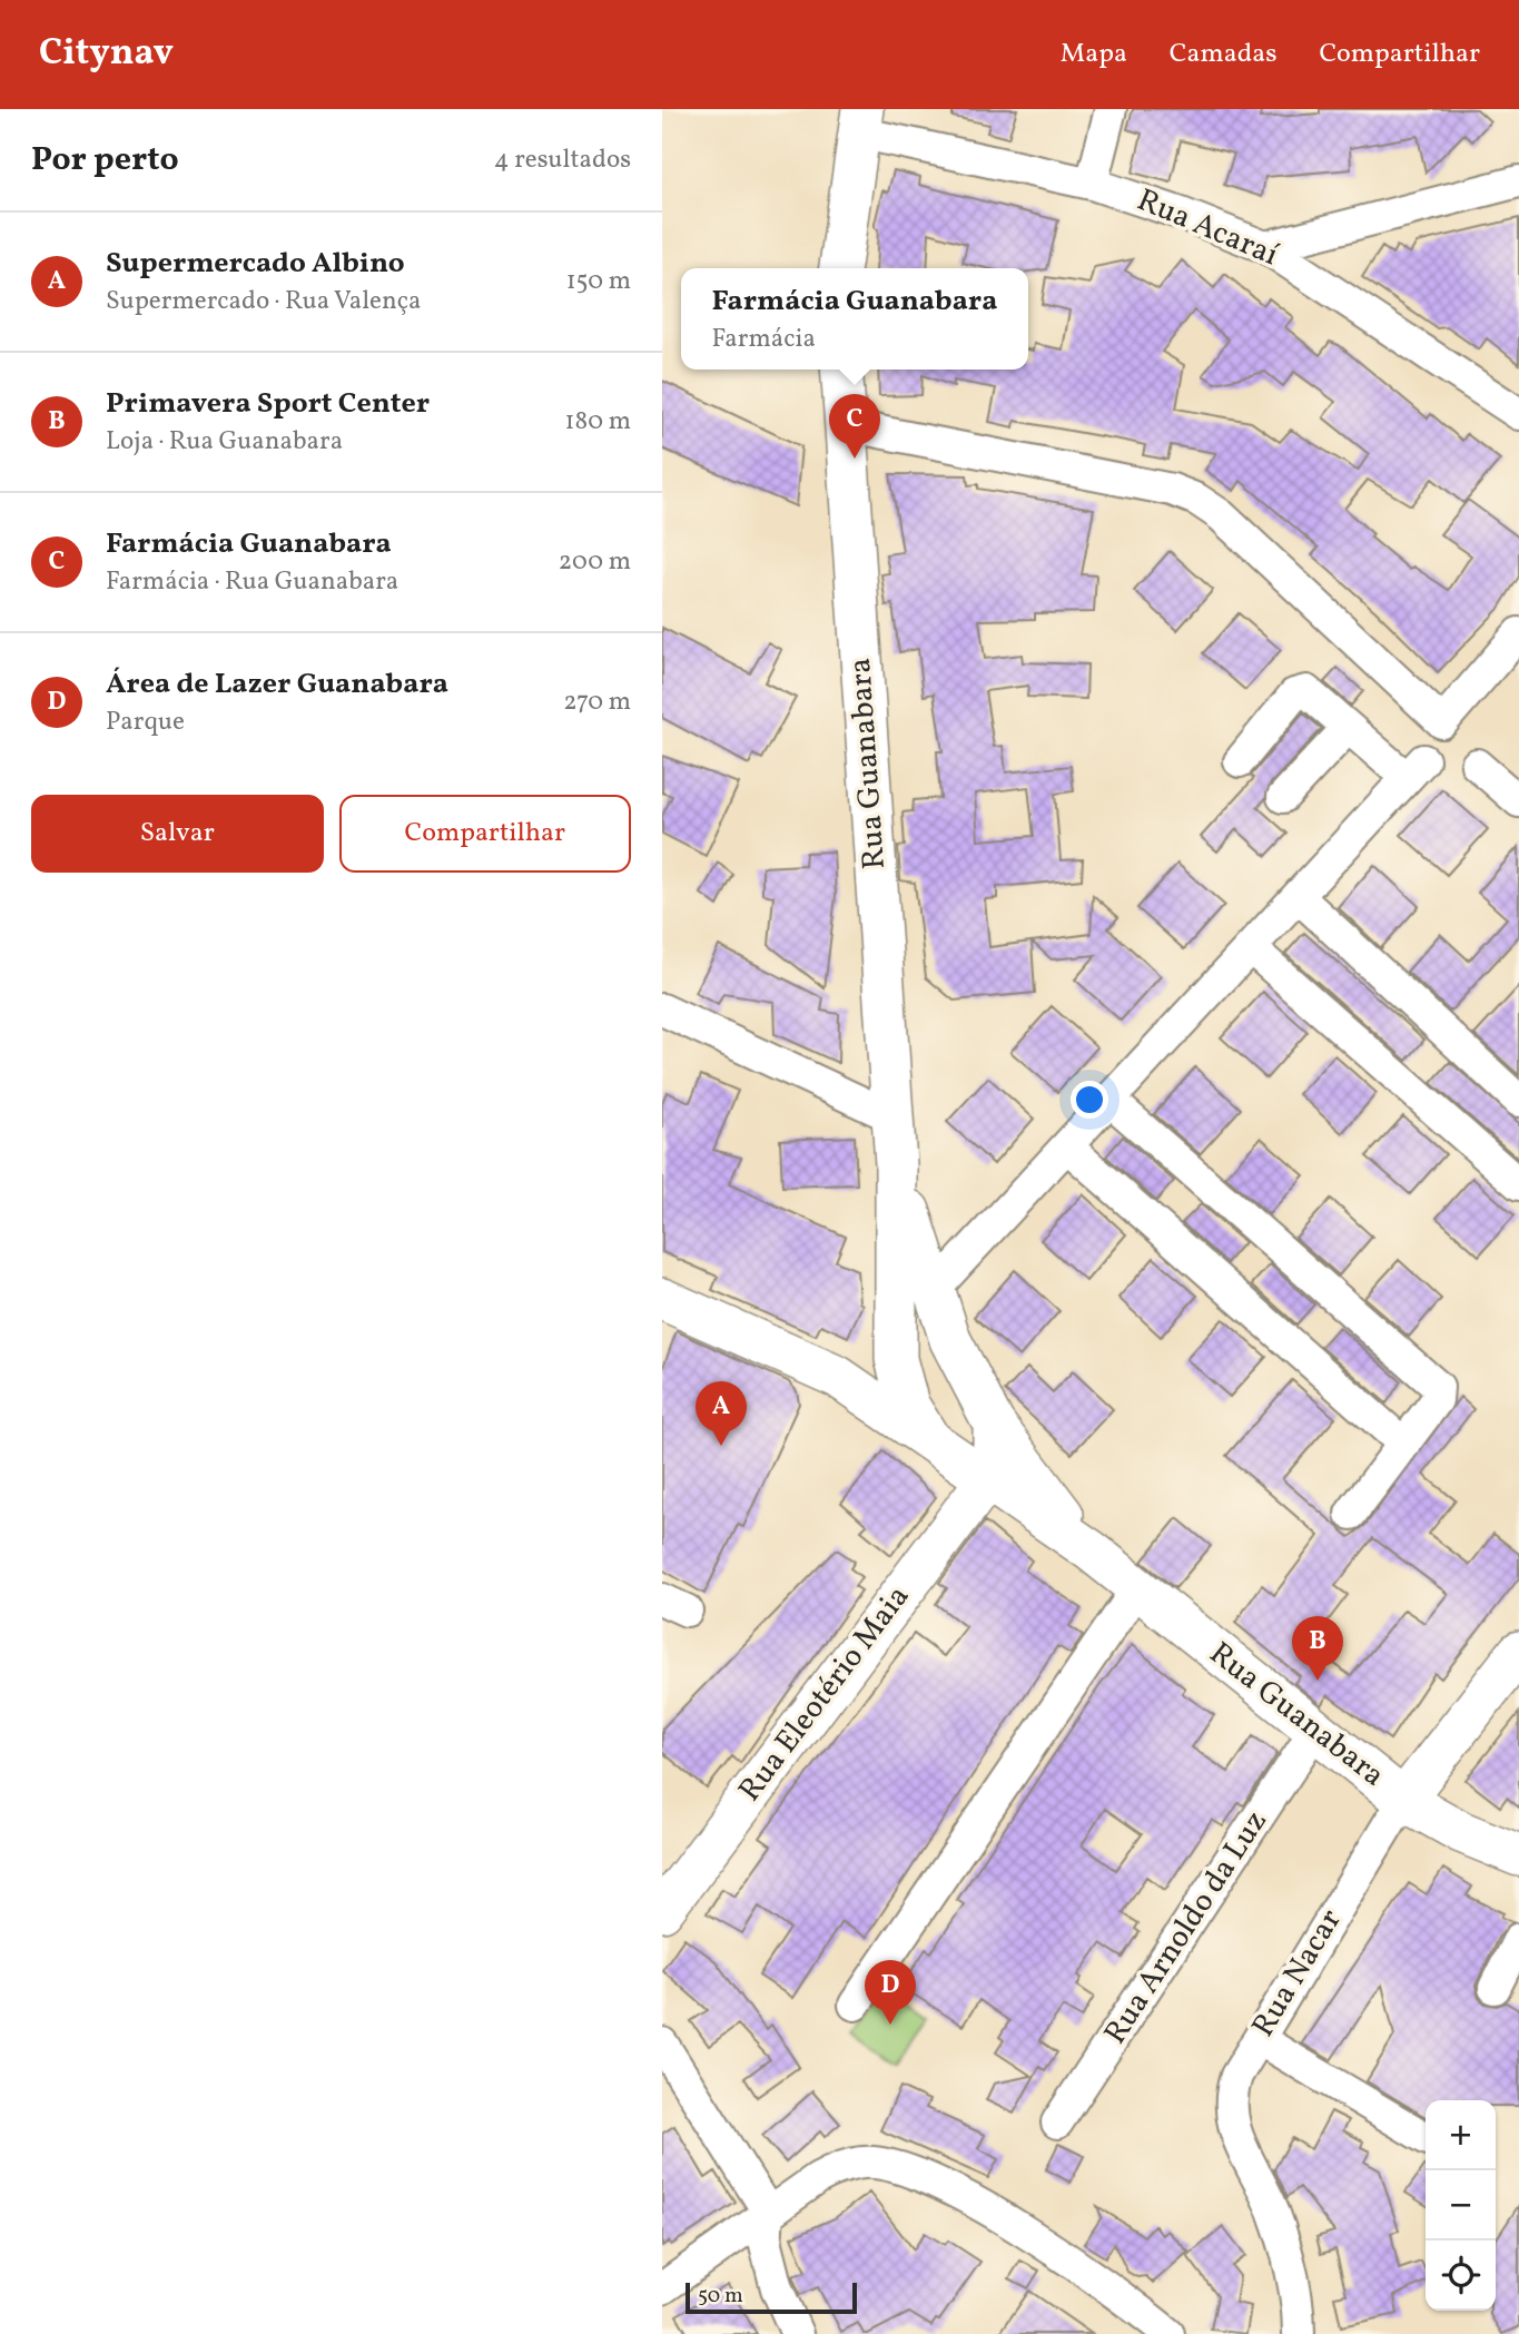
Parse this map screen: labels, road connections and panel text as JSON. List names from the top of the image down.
{
  "streets": {
    "main road": ["Rua Guanabara", "Rua Eleotério Maia", "Rua Nacar"],
    "street": ["Rua Acaraí", "Rua Arnoldo da Luz"]
  },
  "crossings": [
    ["Rua Guanabara", "Rua Eleotério Maia"],
    ["Rua Guanabara", "Rua Arnoldo da Luz"],
    ["Rua Guanabara", "Rua Nacar"]
  ],
  "scale_bar": "50 m",
  "page": {
    "header": "Citynav",
    "nav": ["Mapa", "Camadas", "Compartilhar"],
    "heading": ["Por perto", "4 resultados"],
    "list": [
      {
        "mark": "A",
        "name": "Supermercado Albino",
        "note": "Supermercado · Rua Valença",
        "value": "150 m"
      },
      {
        "mark": "B",
        "name": "Primavera Sport Center",
        "note": "Loja · Rua Guanabara",
        "value": "180 m"
      },
      {
        "mark": "C",
        "name": "Farmácia Guanabara",
        "note": "Farmácia · Rua Guanabara",
        "value": "200 m"
      },
      {
        "mark": "D",
        "name": "Área de Lazer Guanabara",
        "note": "Parque",
        "value": "270 m"
      }
    ],
    "popup": ["Farmácia Guanabara", "Farmácia"],
    "pins": [
      "C",
      "A",
      "B",
      "D"
    ],
    "buttons": ["Salvar", "Compartilhar"],
    "map_buttons": ["+", "−"],
    "scale": "50 m"
  }
}
